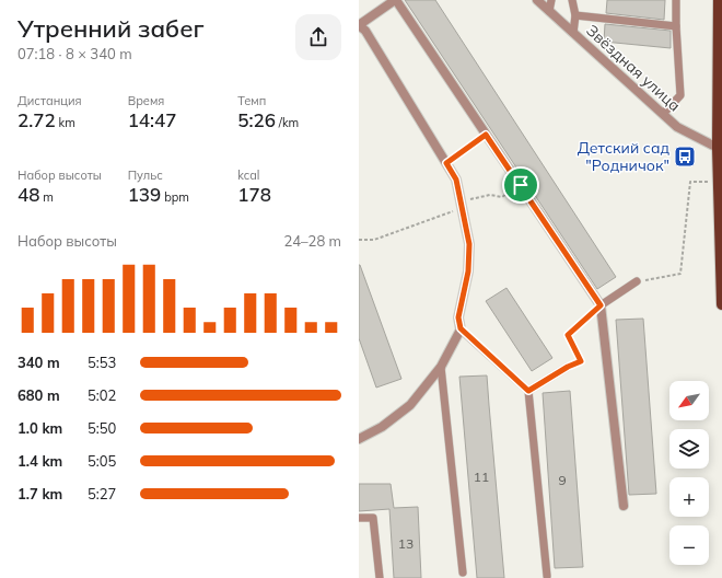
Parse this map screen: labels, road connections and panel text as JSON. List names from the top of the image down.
{
  "streets": {
    "street": ["Звёздная улица"]
  },
  "places": {
    "bus stop": ["Детский сад \"Родничок\""]
  },
  "house_numbers": ["11", "9", "13"],
  "north": "bottom left",
  "page": {
    "heading": ["Утренний забег", "07:18 · 8 × 340 m"],
    "stats": [
      ["Дистанция", "2.72 km"],
      ["Время", "14:47"],
      ["Темп", "5:26 /km"],
      ["Набор высоты", "48 m"],
      ["Пульс", "139 bpm"],
      ["kcal", "178"]
    ],
    "chart": ["Набор высоты", "24–28 m"],
    "list": [
      {
        "name": "340 m",
        "note": "5:53"
      },
      {
        "name": "680 m",
        "note": "5:02"
      },
      {
        "name": "1.0 km",
        "note": "5:50"
      },
      {
        "name": "1.4 km",
        "note": "5:05"
      },
      {
        "name": "1.7 km",
        "note": "5:27"
      }
    ],
    "map_buttons": ["+", "−"]
  }
}
